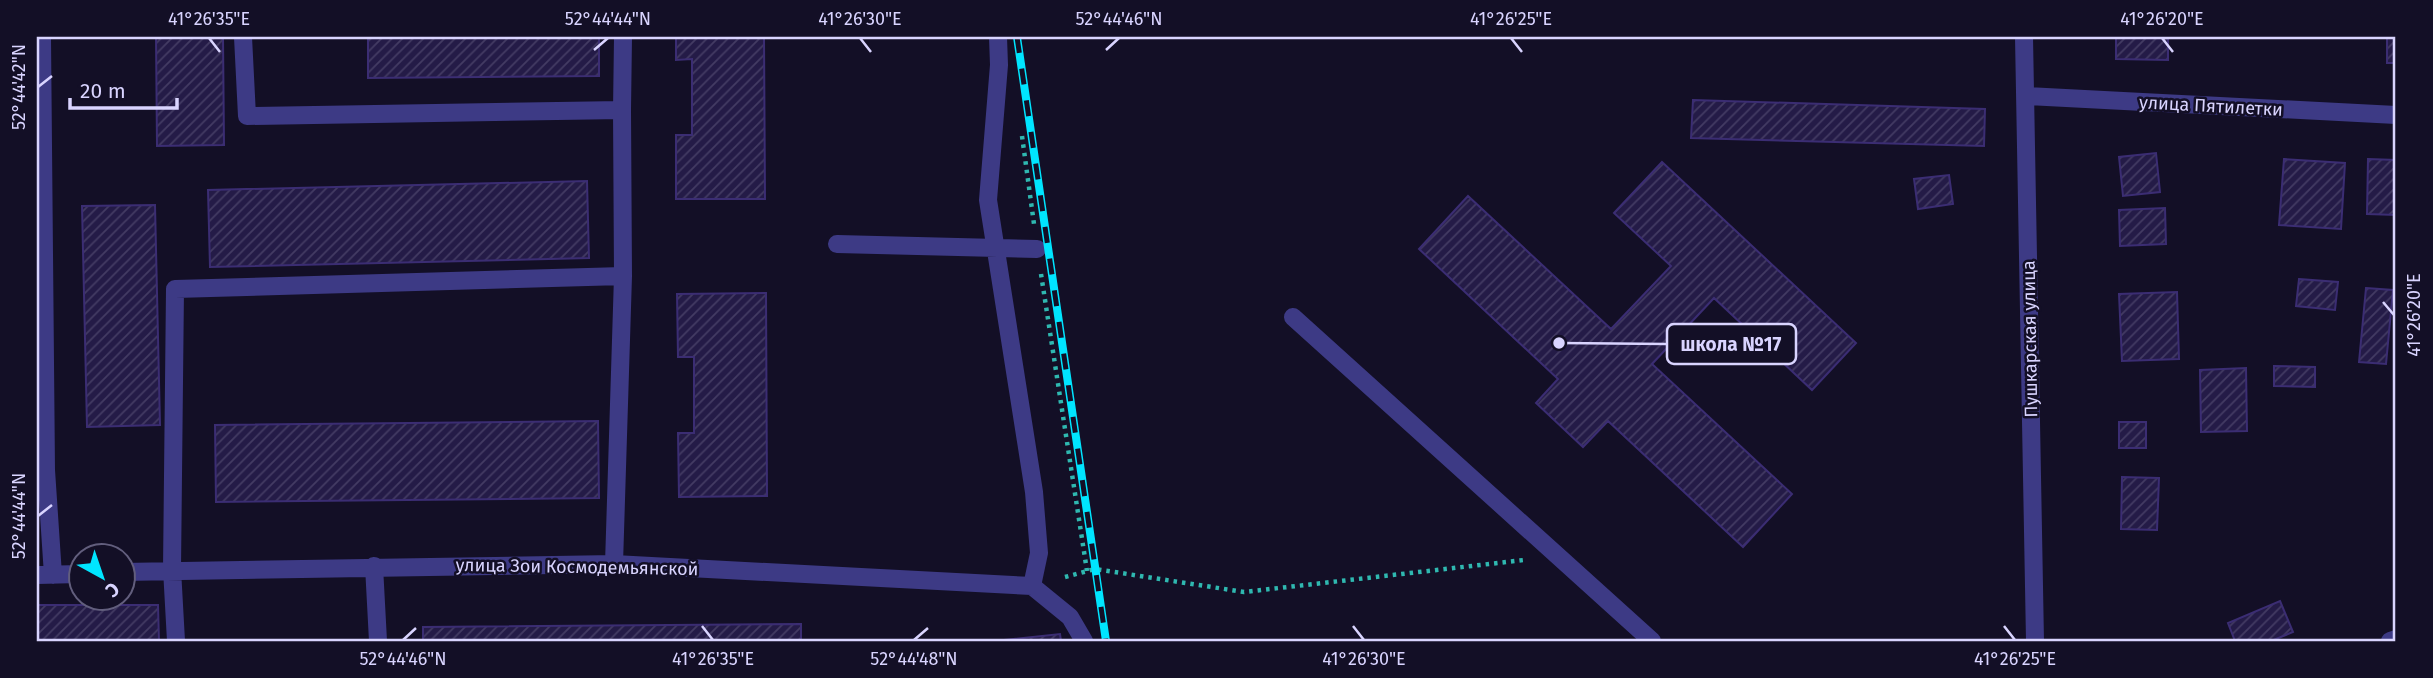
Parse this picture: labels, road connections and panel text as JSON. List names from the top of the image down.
{
  "streets": {
    "street": ["улица Пятилетки", "Пушкарская улица", "улица Зои Космодемьянской"]
  },
  "crossings": [
    ["улица Пятилетки", "Пушкарская улица"]
  ],
  "places": ["школа №17"],
  "scale_bar": "20 m",
  "north": "bottom right",
  "coordinates": [
    "41°26'35\"E",
    "52°44'44\"N",
    "41°26'30\"E",
    "52°44'46\"N",
    "41°26'25\"E",
    "41°26'20\"E",
    "52°44'42\"N",
    "52°44'48\"N"
  ]
}
